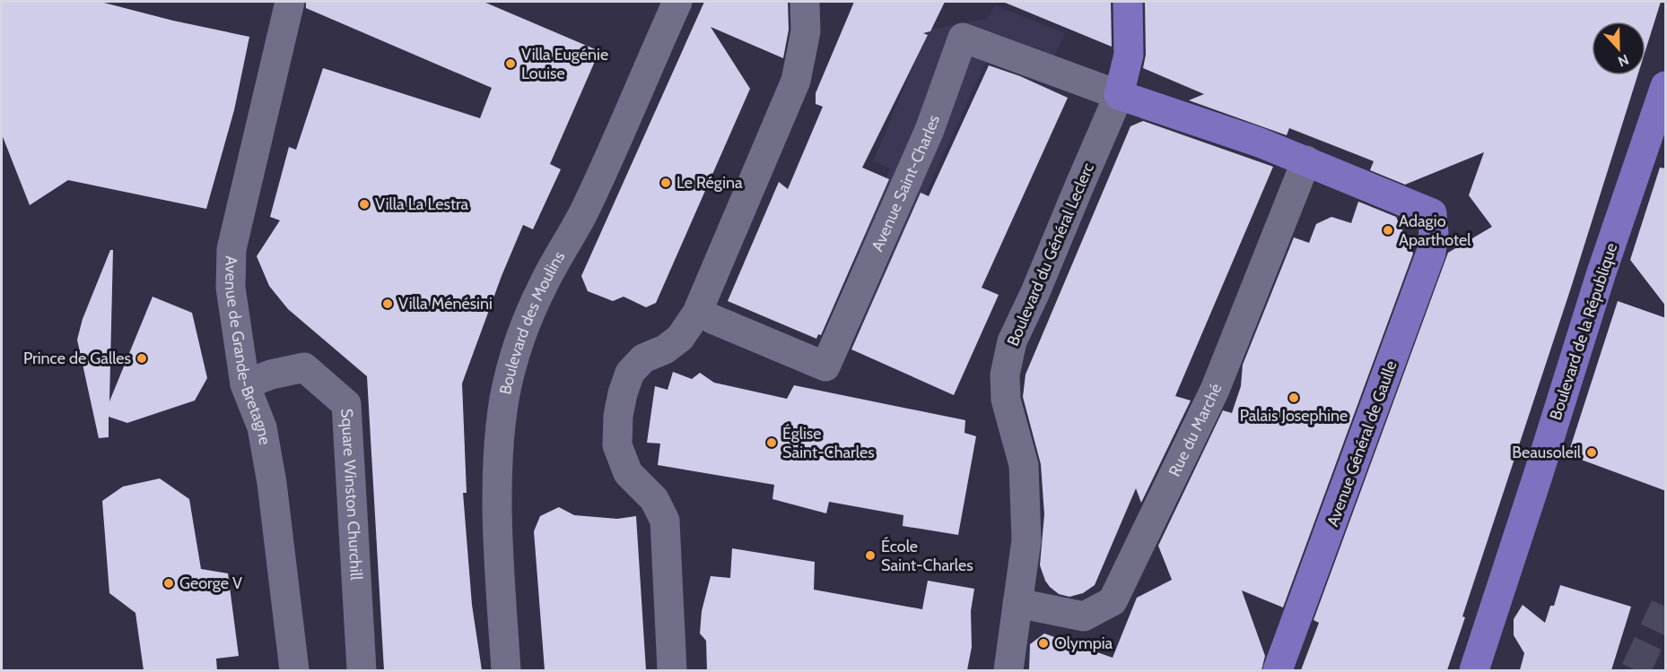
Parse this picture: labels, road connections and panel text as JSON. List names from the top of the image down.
{
  "streets": {
    "main road": ["Boulevard du Général Leclerc", "Boulevard de la République", "Avenue Général de Gaulle"],
    "street": [
      "Avenue Saint-Charles",
      "Boulevard des Moulins",
      "Avenue de Grande-Bretagne",
      "Rue du Marché",
      "Square Winston Churchill"
    ]
  },
  "crossings": [
    ["Avenue Saint-Charles", "Boulevard du Général Leclerc"],
    ["Boulevard du Général Leclerc", "Rue du Marché"],
    ["Avenue de Grande-Bretagne", "Square Winston Churchill"],
    ["Rue du Marché", "Avenue Général de Gaulle"]
  ],
  "places": [
    "Villa Eugénie Louise",
    "Le Régina",
    "Villa La Lestra",
    "Adagio Aparthotel",
    "Villa Ménésini",
    "Prince de Galles",
    "Palais Josephine",
    "Église Saint-Charles",
    "Beausoleil",
    "École Saint-Charles",
    "George V",
    "Olympia"
  ],
  "north": "bottom"
}
